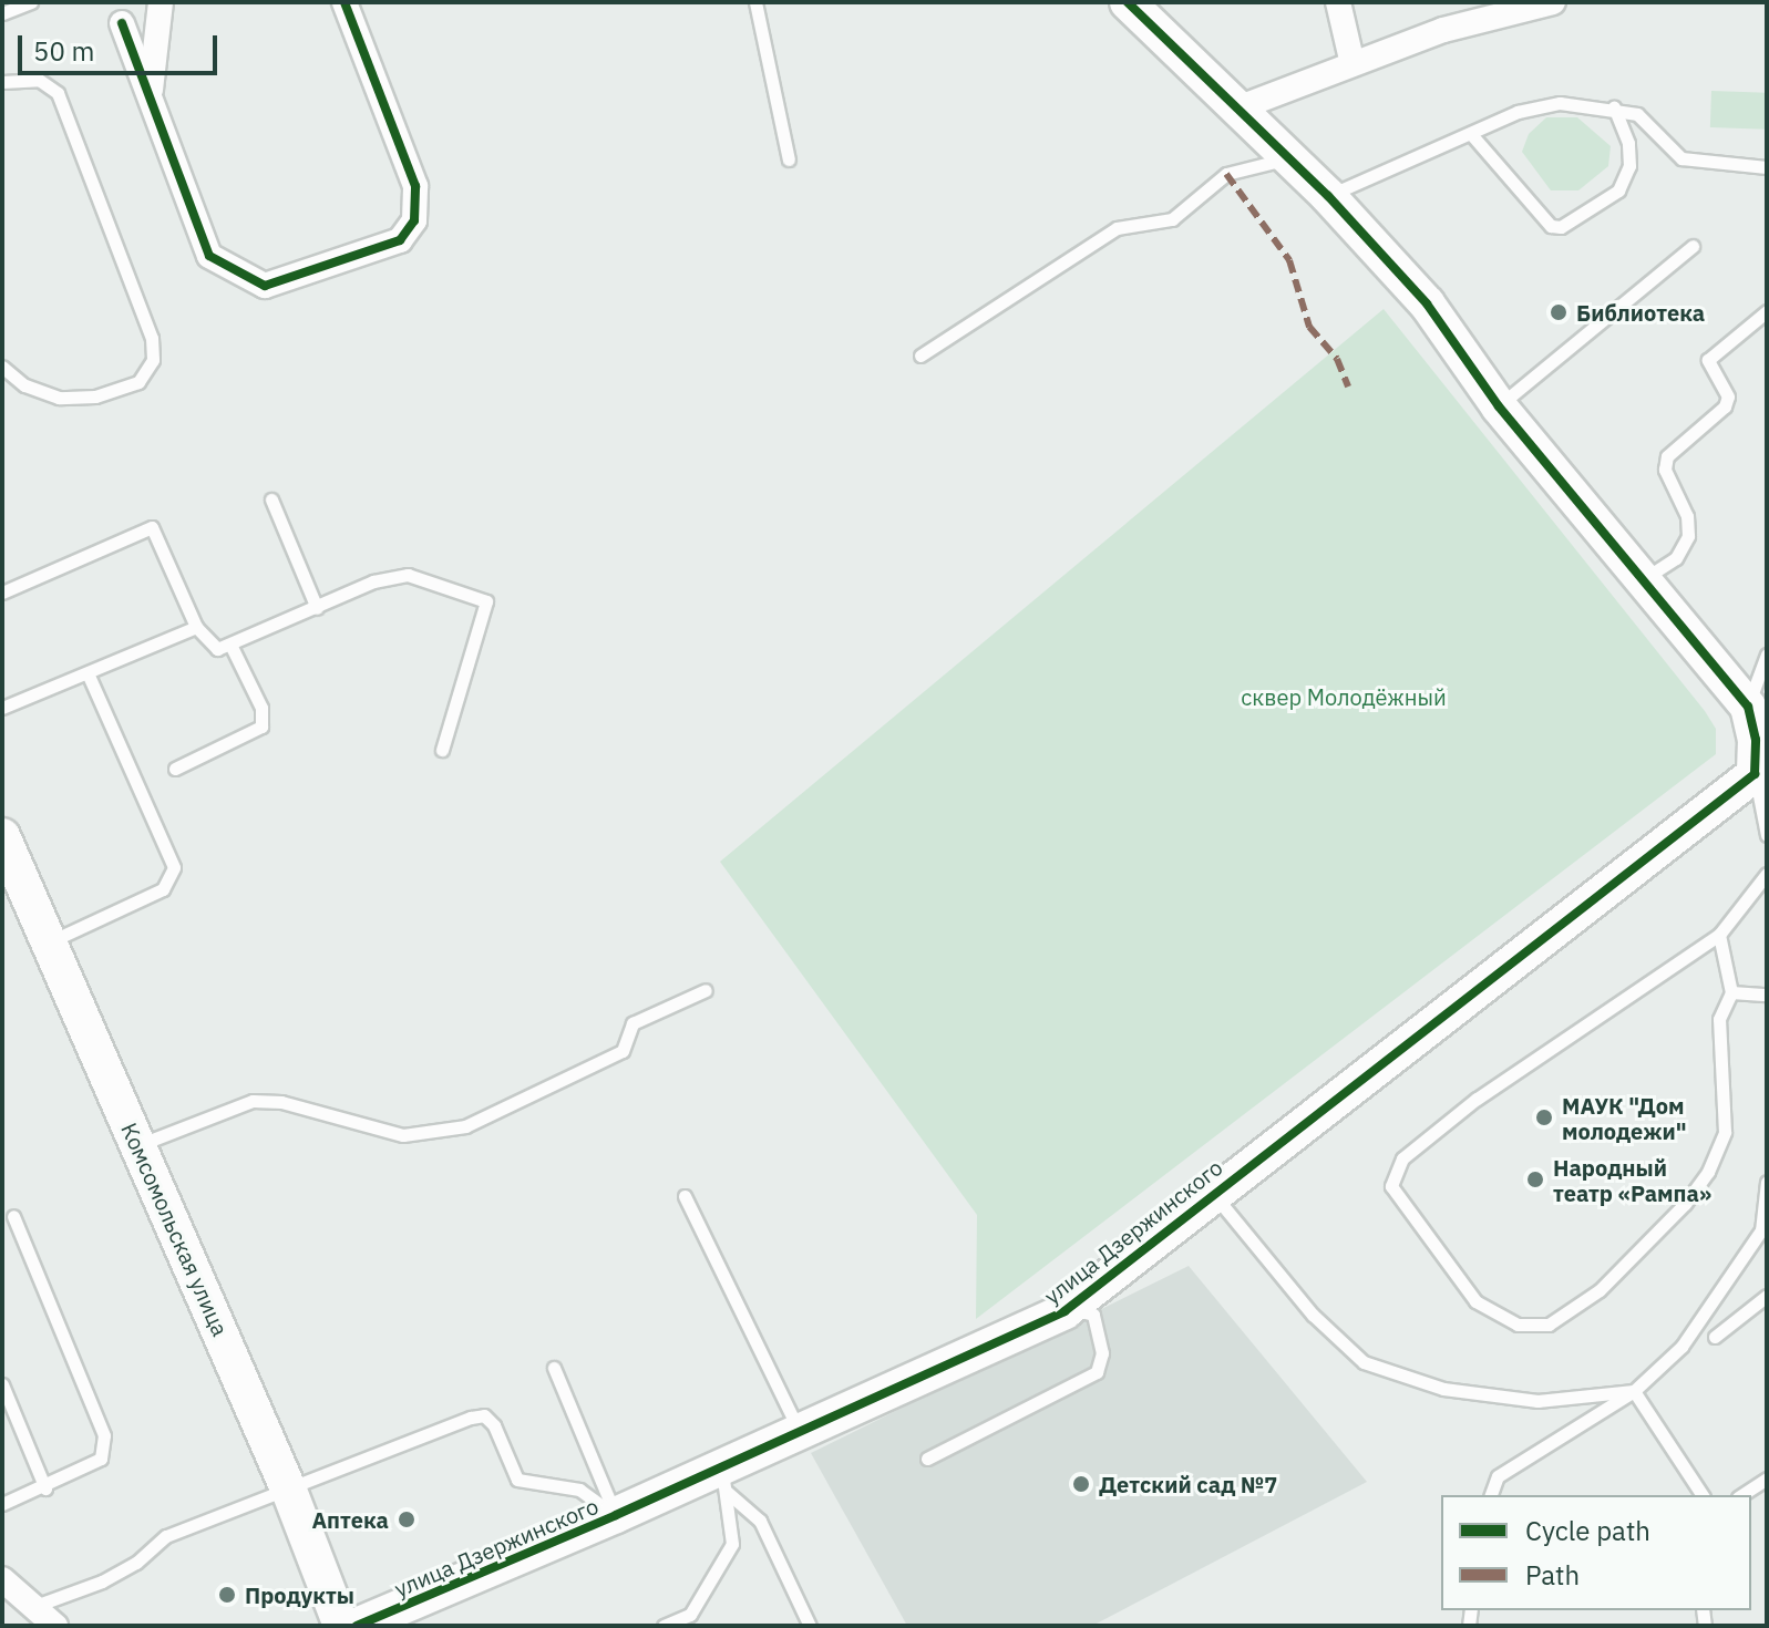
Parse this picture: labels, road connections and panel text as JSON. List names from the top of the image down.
{
  "streets": {
    "street": ["Комсомольская улица", "улица Дзержинского"]
  },
  "parks": ["сквер Молодёжный"],
  "places": [
    "Библиотека",
    "МАУК \"Дом молодежи\"",
    "Народный театр «Рампа»",
    "Детский сад №7",
    "Аптека",
    "Продукты"
  ],
  "legend": ["Cycle path", "Path"],
  "scale_bar": "50 m"
}
